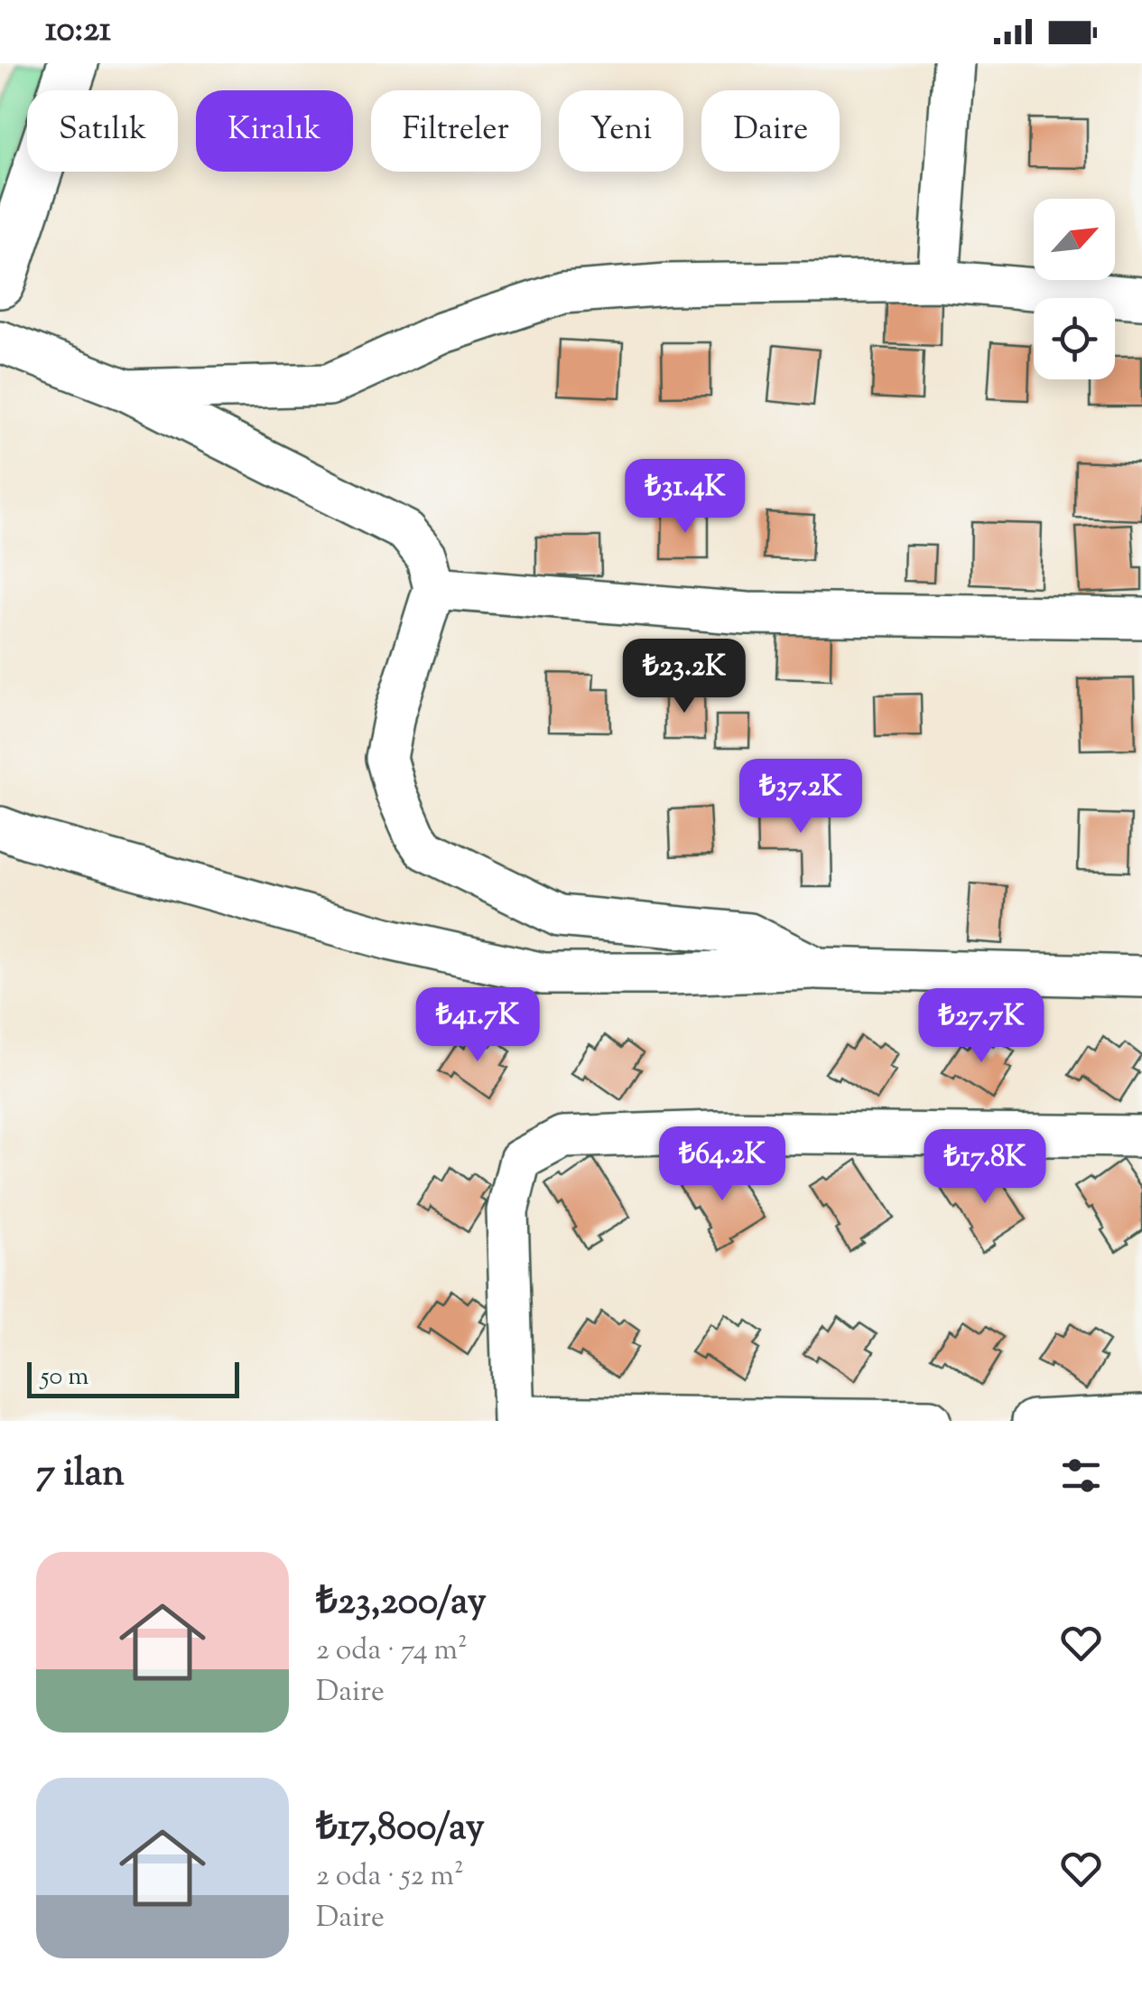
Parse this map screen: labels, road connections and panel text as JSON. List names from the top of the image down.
{
  "scale_bar": "50 m",
  "north": "top right",
  "page": {
    "status": "10:21",
    "chip": [
      "Satılık",
      "Kiralık",
      "Filtreler",
      "Yeni",
      "Daire"
    ],
    "price": [
      "₺31.4K",
      "₺23.2K",
      "₺37.2K",
      "₺41.7K",
      "₺27.7K",
      "₺64.2K",
      "₺17.8K"
    ],
    "scale": "50 m",
    "heading": "7 ilan",
    "list": [
      {
        "name": "₺23,200/ay",
        "note": "2 oda · 74 m² · Daire"
      },
      {
        "name": "₺17,800/ay",
        "note": "2 oda · 52 m² · Daire"
      }
    ]
  }
}
